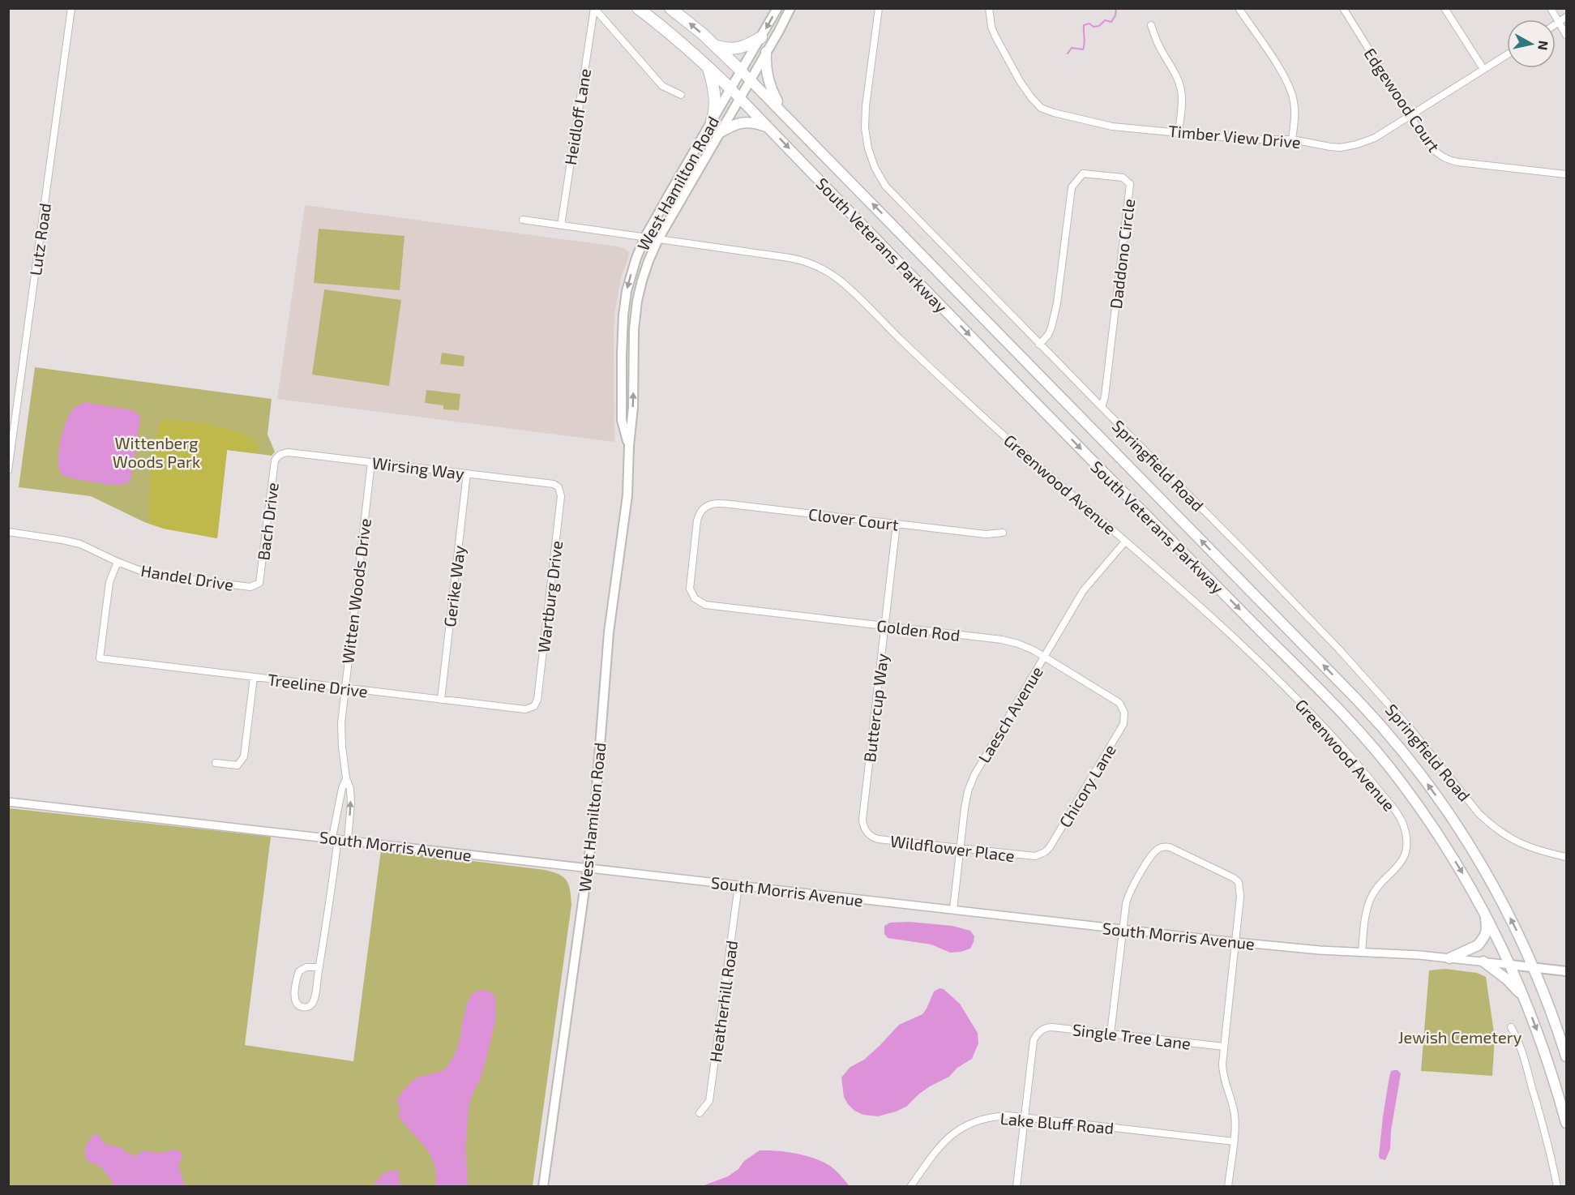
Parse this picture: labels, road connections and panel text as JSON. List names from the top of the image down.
{
  "streets": {
    "highway": ["South Veterans Parkway"],
    "main road": ["West Hamilton Road", "South Morris Avenue"],
    "street": [
      "Edgewood Court",
      "Heidloff Lane",
      "Timber View Drive",
      "Lutz Road",
      "Daddono Circle",
      "Springfield Road",
      "Wirsing Way",
      "Greenwood Avenue",
      "Clover Court",
      "Bach Drive",
      "Handel Drive",
      "Gerike Way",
      "Witten Woods Drive",
      "Wartburg Drive",
      "Golden Rod",
      "Treeline Drive",
      "Buttercup Way",
      "Laesch Avenue",
      "Chicory Lane",
      "Wildflower Place",
      "Heatherhill Road",
      "Single Tree Lane",
      "Lake Bluff Road"
    ]
  },
  "crossings": [
    ["Edgewood Court", "Timber View Drive"],
    ["Heidloff Lane", "Greenwood Avenue"],
    ["West Hamilton Road", "South Veterans Parkway"],
    ["West Hamilton Road", "Greenwood Avenue"],
    ["West Hamilton Road", "South Morris Avenue"],
    ["South Veterans Parkway", "South Morris Avenue"],
    ["Daddono Circle", "Springfield Road"],
    ["Wirsing Way", "Bach Drive"],
    ["Wirsing Way", "Gerike Way"],
    ["Wirsing Way", "Witten Woods Drive"],
    ["Wirsing Way", "Wartburg Drive"],
    ["Greenwood Avenue", "Laesch Avenue"],
    ["Greenwood Avenue", "South Morris Avenue"],
    ["Clover Court", "Golden Rod"],
    ["Clover Court", "Buttercup Way"],
    ["Bach Drive", "Handel Drive"],
    ["Handel Drive", "Treeline Drive"],
    ["Gerike Way", "Treeline Drive"],
    ["Witten Woods Drive", "Treeline Drive"],
    ["Witten Woods Drive", "South Morris Avenue"],
    ["Wartburg Drive", "Treeline Drive"],
    ["Golden Rod", "Buttercup Way"],
    ["Golden Rod", "Laesch Avenue"],
    ["Golden Rod", "Chicory Lane"],
    ["Buttercup Way", "Wildflower Place"],
    ["Laesch Avenue", "South Morris Avenue"],
    ["Laesch Avenue", "Wildflower Place"],
    ["Chicory Lane", "Wildflower Place"],
    ["South Morris Avenue", "Heatherhill Road"],
    ["Single Tree Lane", "Lake Bluff Road"]
  ],
  "parks": ["Wittenberg Woods Park", "Jewish Cemetery"],
  "north": "right"
}
